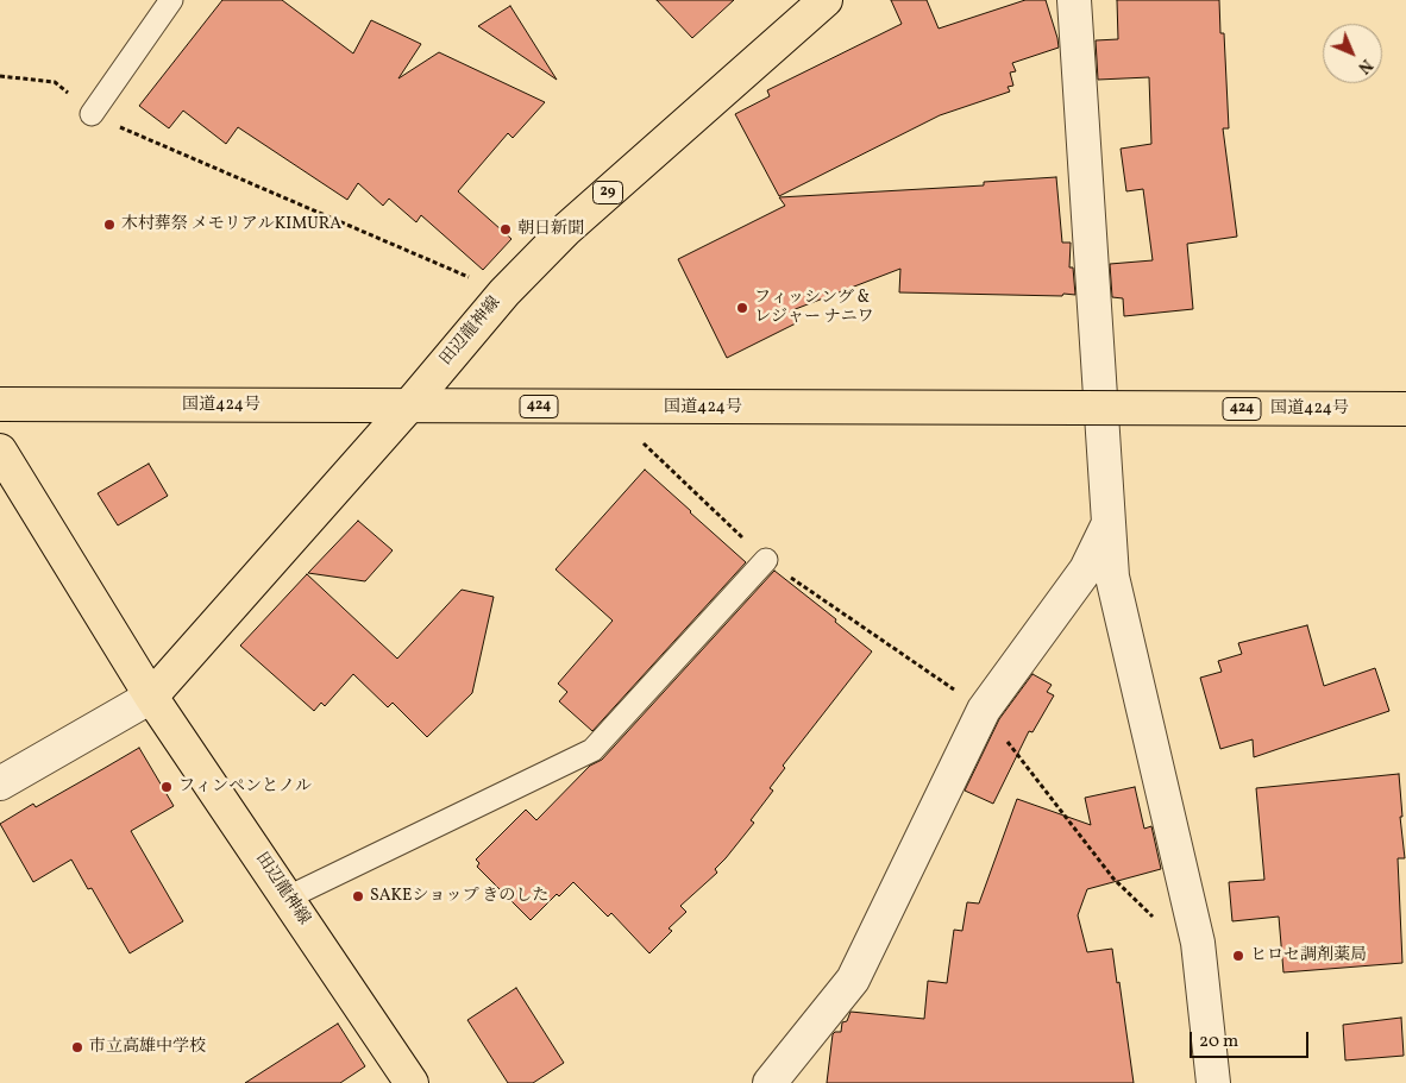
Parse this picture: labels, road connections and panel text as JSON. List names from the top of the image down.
{
  "streets": {
    "main road": [
      "29",
      "田辺龍神線",
      "国道424号",
      "424"
    ]
  },
  "crossings": [
    ["田辺龍神線", "国道424号"]
  ],
  "places": [
    "木村葬祭 メモリアルKIMURA",
    "朝日新聞",
    "フィッシング & レジャー ナニワ",
    "フィンペンとノル",
    "SAKEショップ きのした",
    "ヒロセ調剤薬局",
    "市立高雄中学校"
  ],
  "scale_bar": "20 m",
  "north": "bottom right"
}
